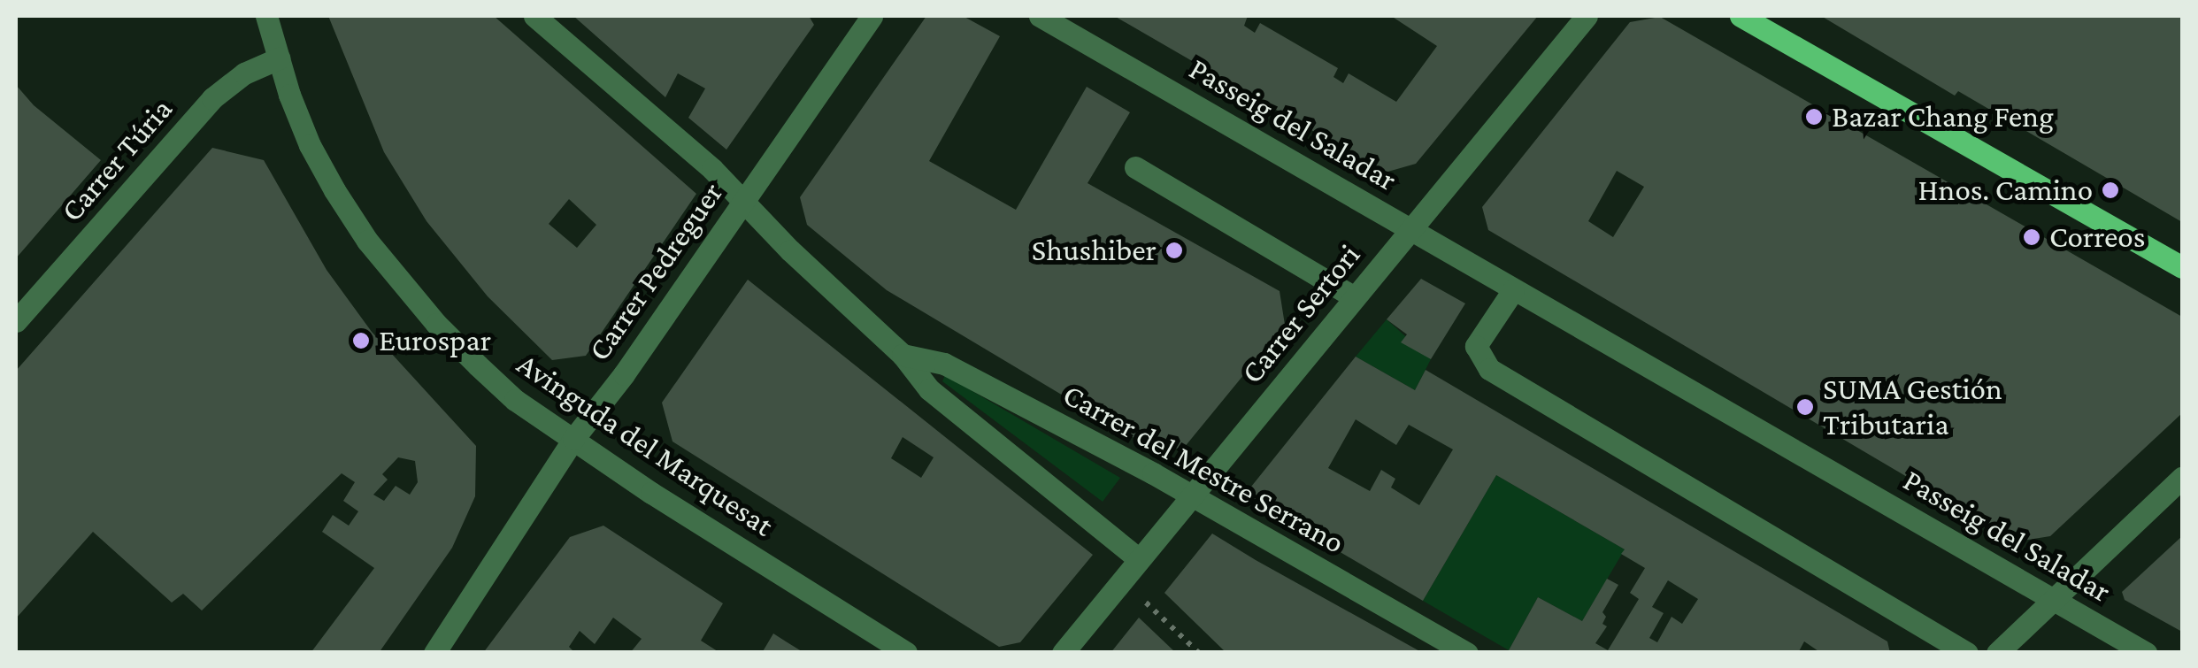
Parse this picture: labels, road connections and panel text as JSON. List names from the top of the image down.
{
  "streets": {
    "street": [
      "Passeig del Saladar",
      "Carrer Túria",
      "Carrer Pedreguer",
      "Carrer Sertori",
      "Avinguda del Marquesat",
      "Carrer del Mestre Serrano"
    ]
  },
  "crossings": [
    ["Passeig del Saladar", "Carrer Sertori"],
    ["Carrer Túria", "Avinguda del Marquesat"],
    ["Carrer Pedreguer", "Avinguda del Marquesat"],
    ["Carrer Sertori", "Carrer del Mestre Serrano"]
  ],
  "places": [
    "Bazar Chang Feng",
    "Hnos. Camino",
    "Correos",
    "Shushiber",
    "Eurospar",
    "SUMA Gestión Tributaria"
  ]
}
